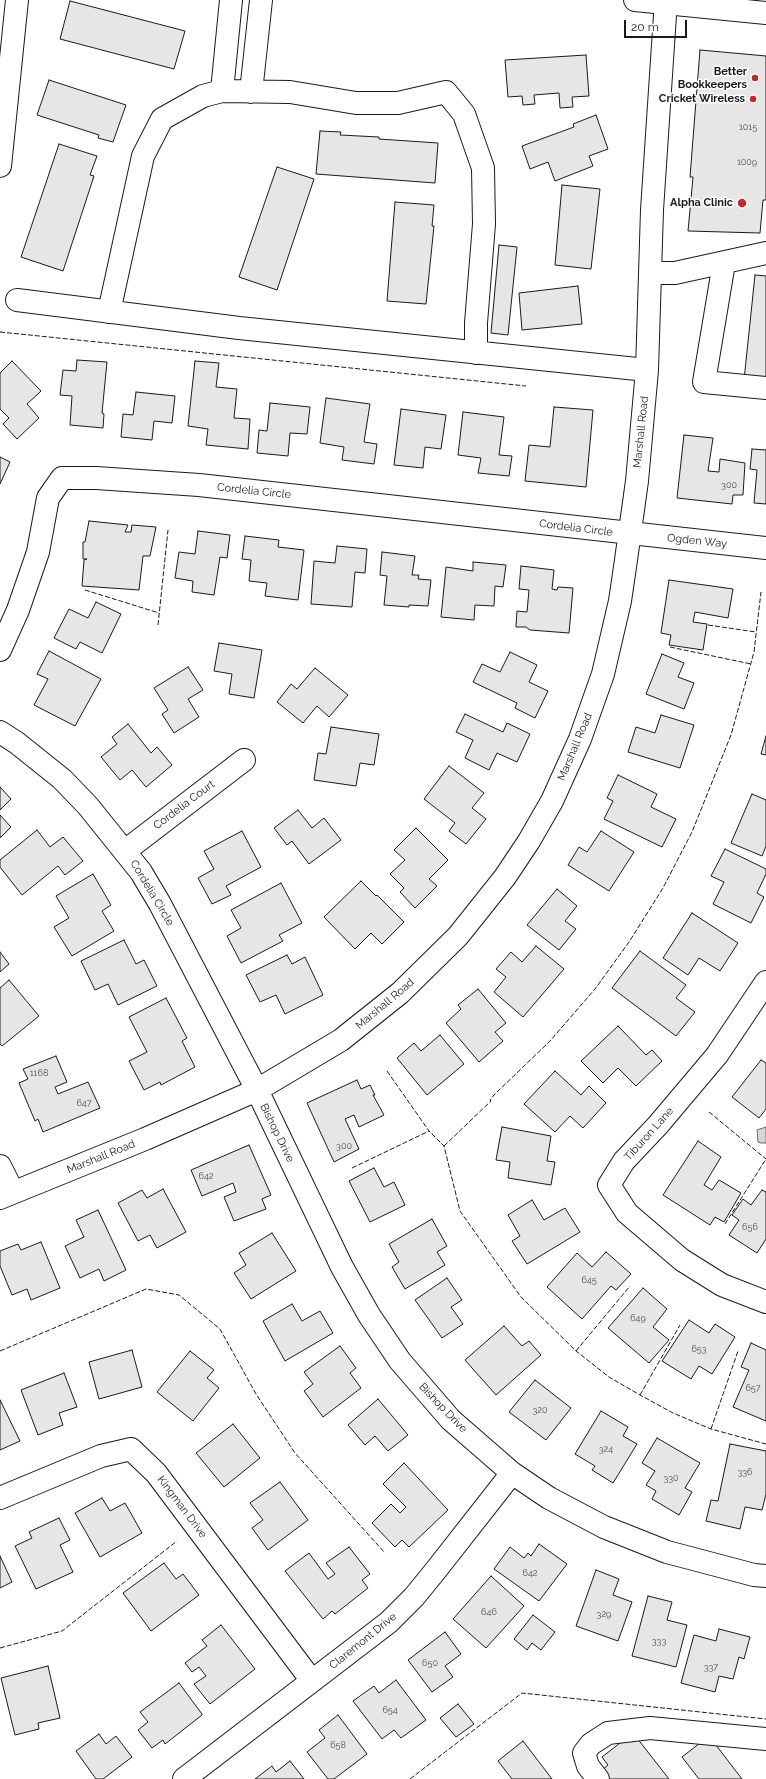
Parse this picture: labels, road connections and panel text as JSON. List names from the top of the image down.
{
  "streets": {
    "street": [
      "Marshall Road",
      "Cordelia Circle",
      "Ogden Way",
      "Cordelia Court",
      "Bishop Drive",
      "Tiburon Lane",
      "Kingman Drive",
      "Claremont Drive"
    ]
  },
  "crossings": [
    ["Marshall Road", "Cordelia Circle"],
    ["Marshall Road", "Ogden Way"],
    ["Marshall Road", "Bishop Drive"],
    ["Cordelia Circle", "Ogden Way"],
    ["Cordelia Circle", "Cordelia Court"],
    ["Cordelia Circle", "Bishop Drive"],
    ["Bishop Drive", "Claremont Drive"],
    ["Kingman Drive", "Claremont Drive"]
  ],
  "places": ["Better Bookkeepers", "Cricket Wireless", "Alpha Clinic"],
  "house_numbers": [
    "1015",
    "1009",
    "300",
    "1168",
    "647",
    "300",
    "642",
    "656",
    "645",
    "649",
    "653",
    "657",
    "320",
    "324",
    "336",
    "330",
    "642",
    "646",
    "329",
    "333",
    "650",
    "337",
    "654",
    "658"
  ],
  "scale_bar": "20 m"
}
